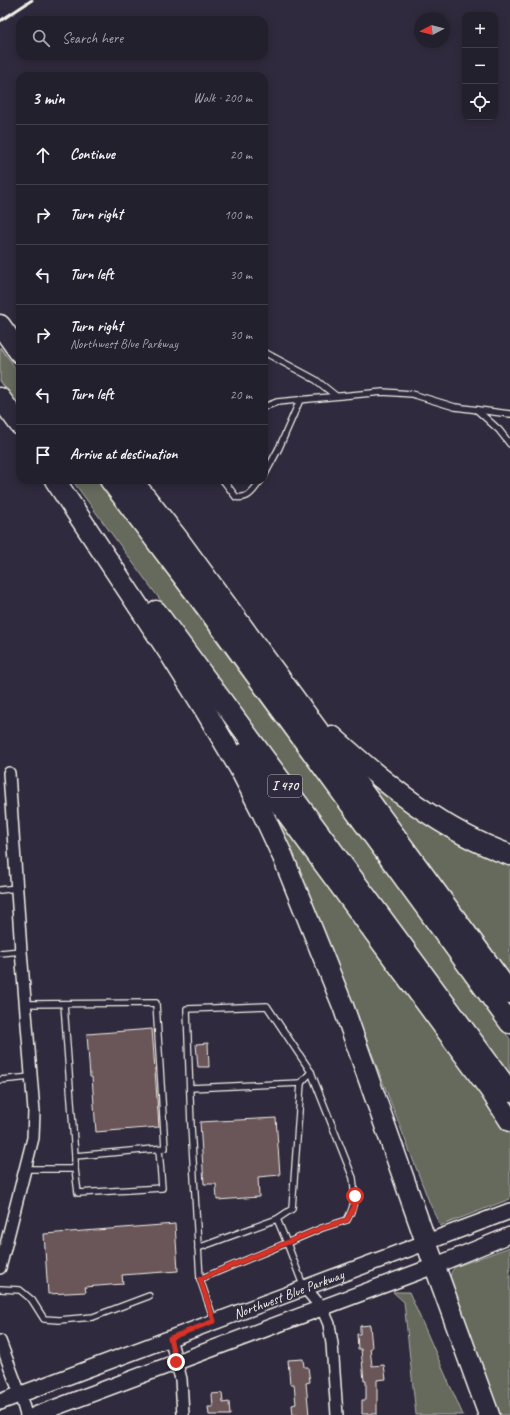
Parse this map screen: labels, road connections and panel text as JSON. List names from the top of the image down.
{
  "streets": {
    "highway": ["I 470"],
    "street": ["Northwest Blue Parkway"]
  },
  "north": "left",
  "page": {
    "map_buttons": ["+", "−"],
    "search": "Search here",
    "heading": ["3 min", "Walk · 200 m"],
    "list": [
      ["Continue", "20 m"],
      ["Turn right", "100 m"],
      ["Turn left", "30 m"],
      ["Turn right", "Northwest Blue Parkway", "30 m"],
      ["Turn left", "20 m"],
      "Arrive at destination"
    ]
  }
}
